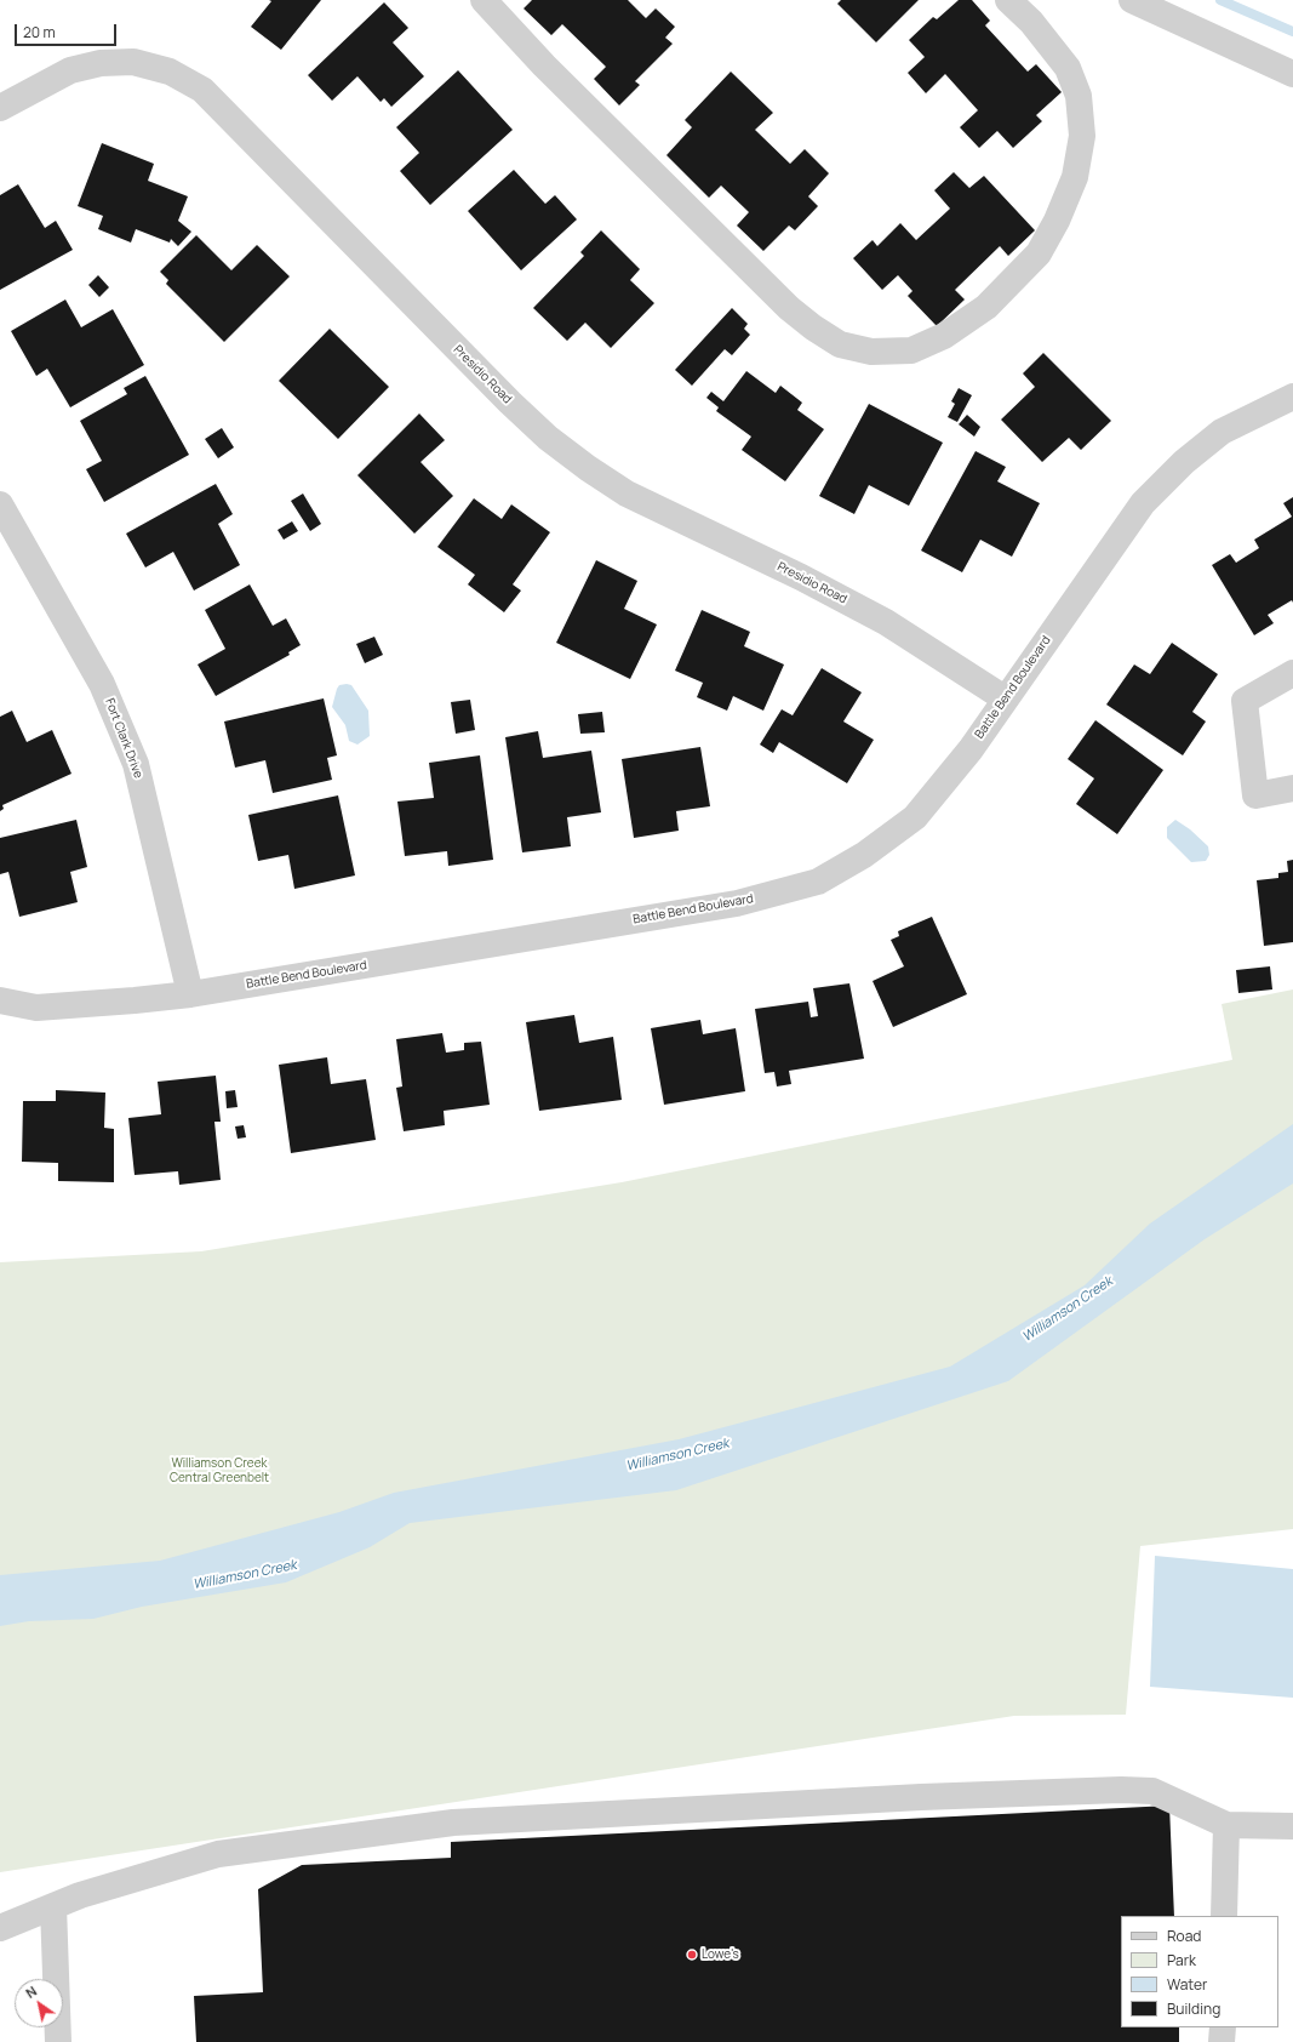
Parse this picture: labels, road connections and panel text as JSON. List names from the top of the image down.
{
  "streets": {
    "street": ["Presidio Road", "Battle Bend Boulevard", "Fort Clark Drive"]
  },
  "crossings": [
    ["Presidio Road", "Battle Bend Boulevard"],
    ["Battle Bend Boulevard", "Fort Clark Drive"]
  ],
  "water": ["Williamson Creek"],
  "parks": ["Williamson Creek Central Greenbelt"],
  "places": ["Lowe's"],
  "legend": [
    "Road",
    "Park",
    "Water",
    "Building"
  ],
  "scale_bar": "20 m",
  "north": "top left"
}
